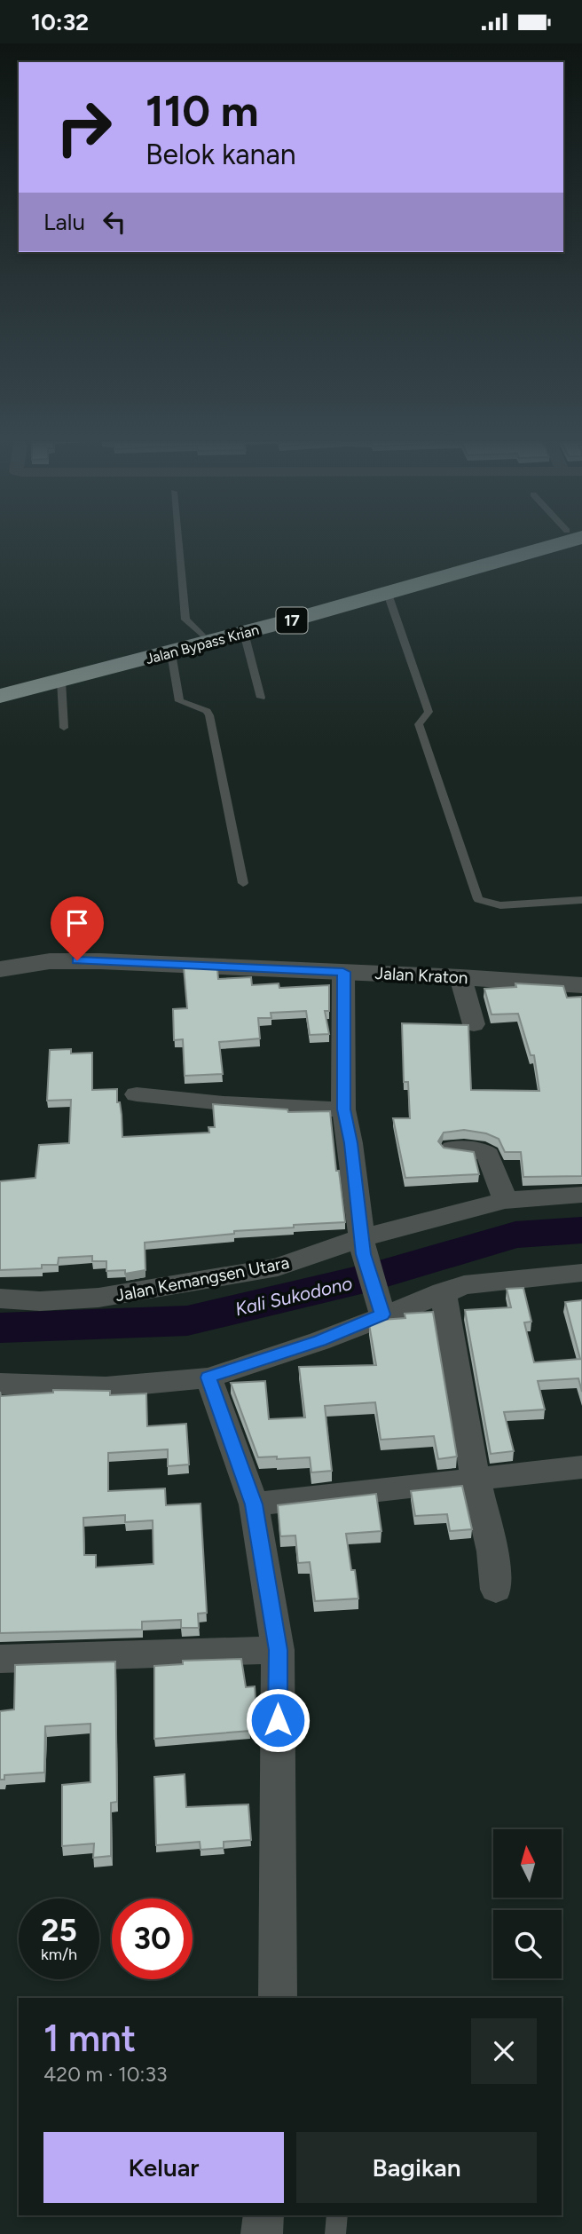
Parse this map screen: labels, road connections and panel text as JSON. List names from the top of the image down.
{
  "streets": {
    "highway": ["17", "Jalan Bypass Krian"],
    "street": ["Jalan Kraton", "Jalan Kemangsen Utara"]
  },
  "water": ["Kali Sukodono"],
  "north": "top",
  "page": {
    "status": "10:32",
    "turn": ["110 m", "Belok kanan"],
    "then": "Lalu",
    "speed": "25 km/h",
    "limit": "30",
    "heading": ["1 mnt", "420 m · 10:33"],
    "buttons": ["Keluar", "Bagikan"]
  }
}
